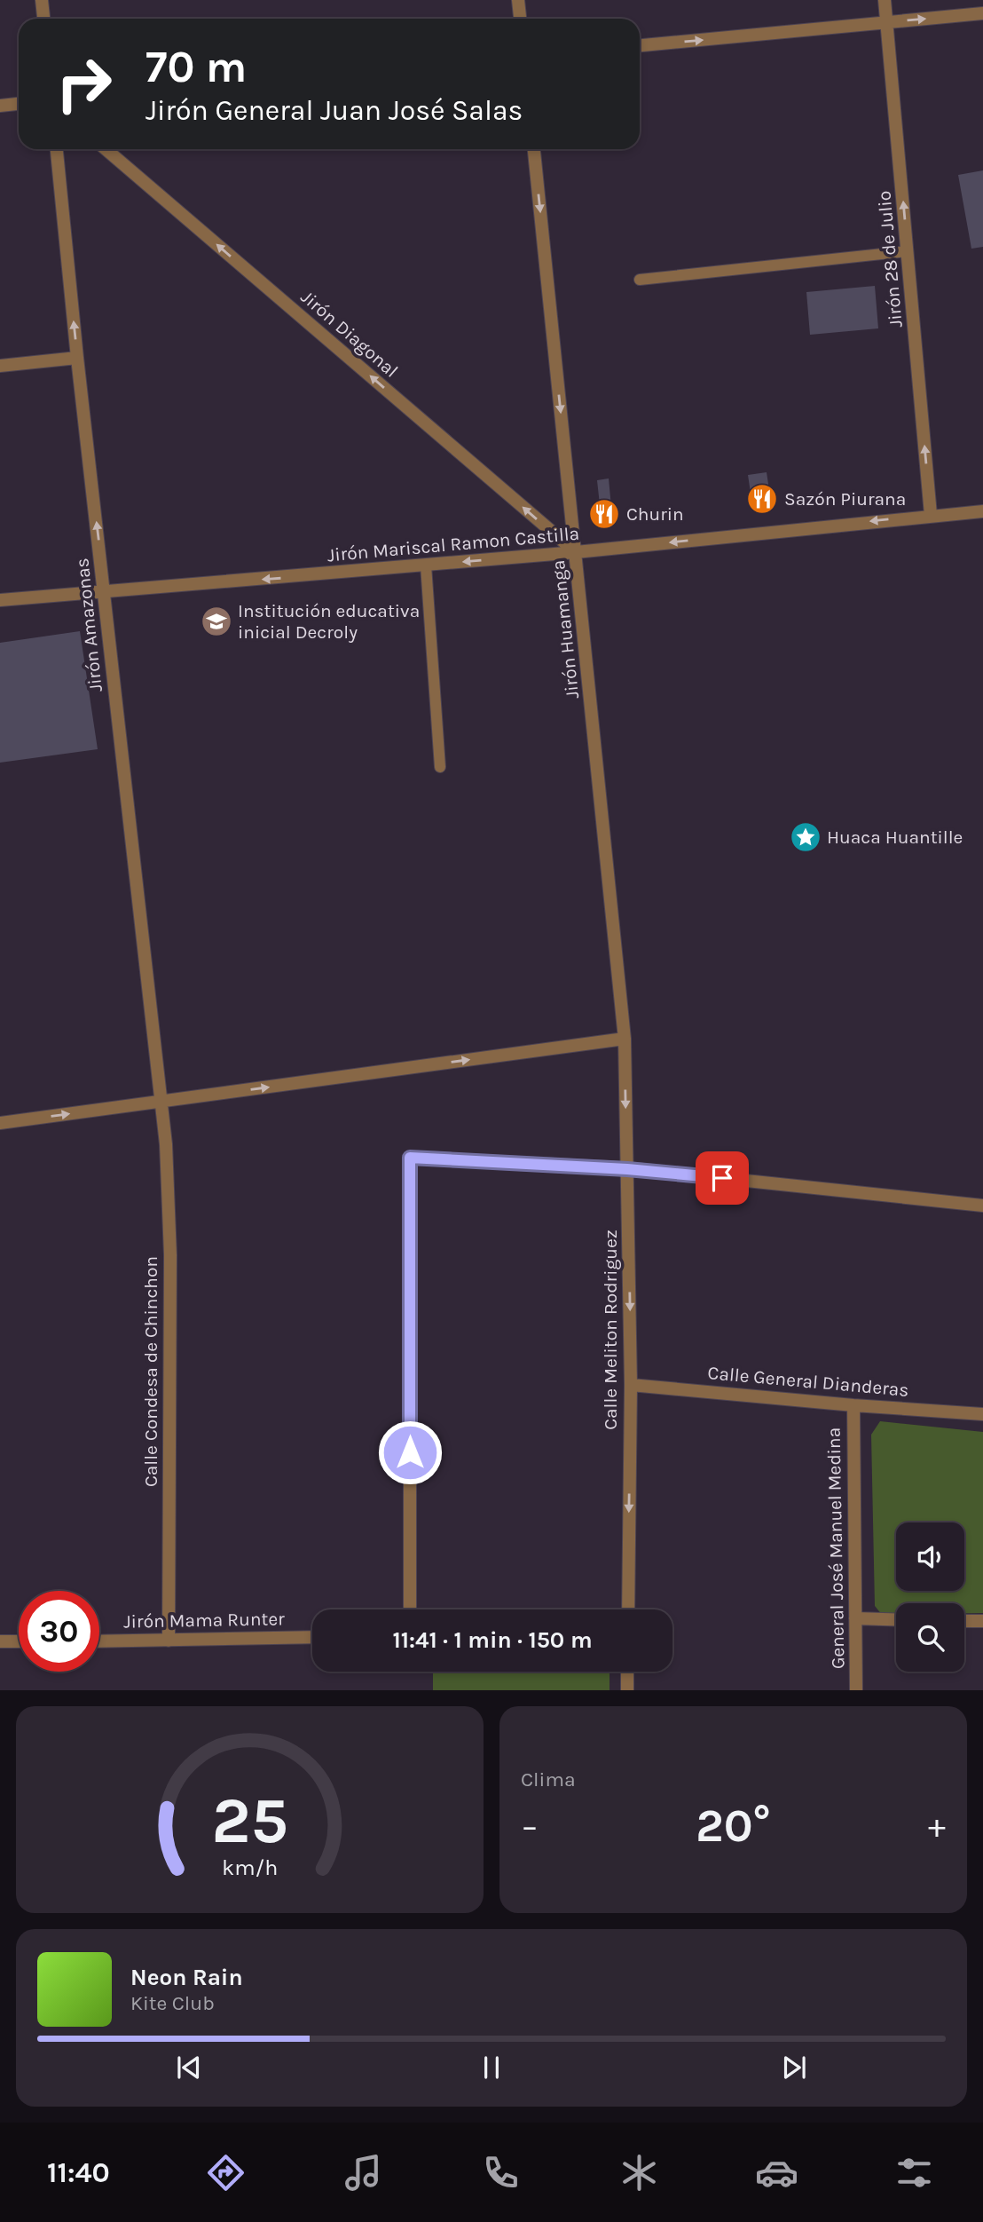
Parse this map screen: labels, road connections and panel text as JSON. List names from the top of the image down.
{
  "streets": {
    "street": [
      "Jirón 28 de Julio",
      "Jirón Diagonal",
      "Jirón Mariscal Ramon Castilla",
      "Jirón Amazonas",
      "Jirón Huamanga",
      "Calle Meliton Rodriguez",
      "Calle Condesa de Chinchon",
      "Calle General Dianderas",
      "General José Manuel Medina",
      "Jirón Mama Runter"
    ]
  },
  "crossings": [
    ["Jirón 28 de Julio", "Jirón Mariscal Ramon Castilla"],
    ["Jirón Diagonal", "Jirón Mariscal Ramon Castilla"],
    ["Jirón Diagonal", "Jirón Huamanga"],
    ["Jirón Mariscal Ramon Castilla", "Jirón Amazonas"],
    ["Jirón Mariscal Ramon Castilla", "Jirón Huamanga"],
    ["Jirón Amazonas", "Calle Condesa de Chinchon"],
    ["Jirón Huamanga", "Calle Meliton Rodriguez"],
    ["Calle Meliton Rodriguez", "Calle General Dianderas"],
    ["Calle Condesa de Chinchon", "Jirón Mama Runter"],
    ["Calle General Dianderas", "General José Manuel Medina"]
  ],
  "one_way": [
    "Jirón 28 de Julio",
    "Jirón Diagonal",
    "Jirón Mariscal Ramon Castilla",
    "Jirón Amazonas",
    "Jirón Huamanga",
    "Calle Meliton Rodriguez"
  ],
  "places": {
    "restaurant": ["Sazón Piurana", "Churin"],
    "school or university": ["Institución educativa inicial Decroly"],
    "place": ["Huaca Huantille"]
  },
  "page": {
    "turn": ["70 m", "Jirón General Juan José Salas"],
    "limit": "30",
    "trip": "11:41 · 1 min · 150 m",
    "tile": "Clima",
    "heat": ["−", "20°", "+"],
    "song": ["Neon Rain", "Kite Club"],
    "tabs": "11:40",
    "gauge": ["25", "km/h"]
  }
}
